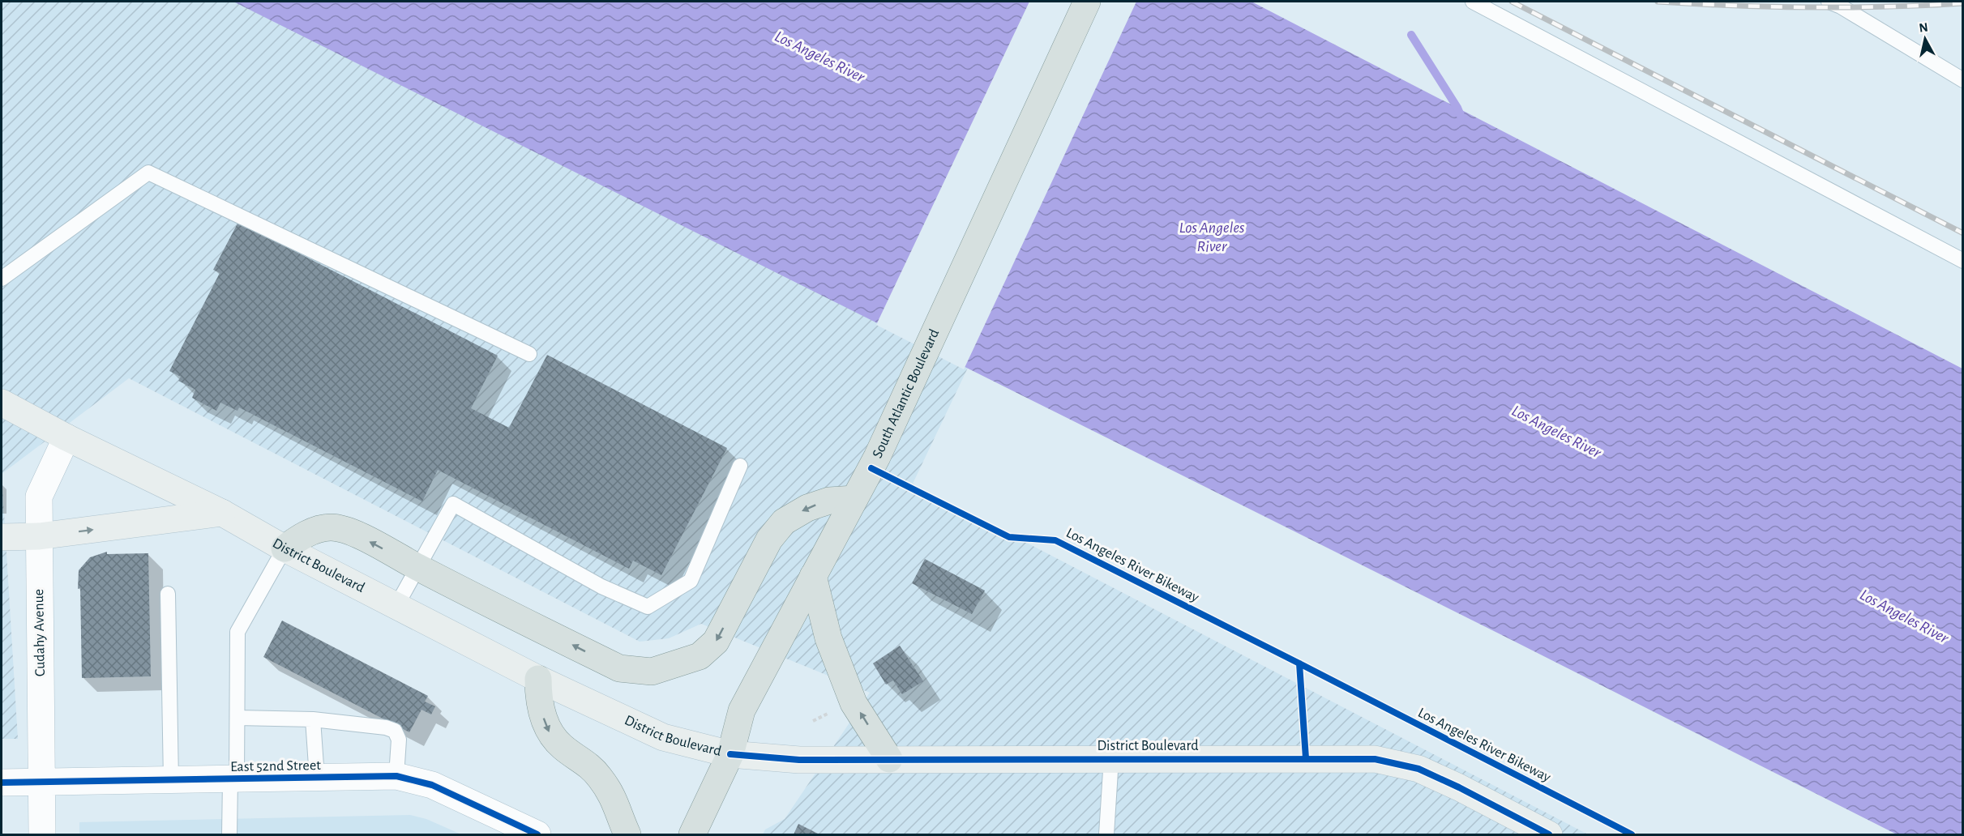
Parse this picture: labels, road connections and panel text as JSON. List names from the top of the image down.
{
  "streets": {
    "main road": ["South Atlantic Boulevard"],
    "street": ["District Boulevard", "Cudahy Avenue", "East 52nd Street"],
    "cycle path": ["Los Angeles River Bikeway"]
  },
  "crossings": [
    ["South Atlantic Boulevard", "District Boulevard"],
    ["District Boulevard", "Cudahy Avenue"],
    ["Cudahy Avenue", "East 52nd Street"]
  ],
  "water": ["Los Angeles River"],
  "north": "top"
}
